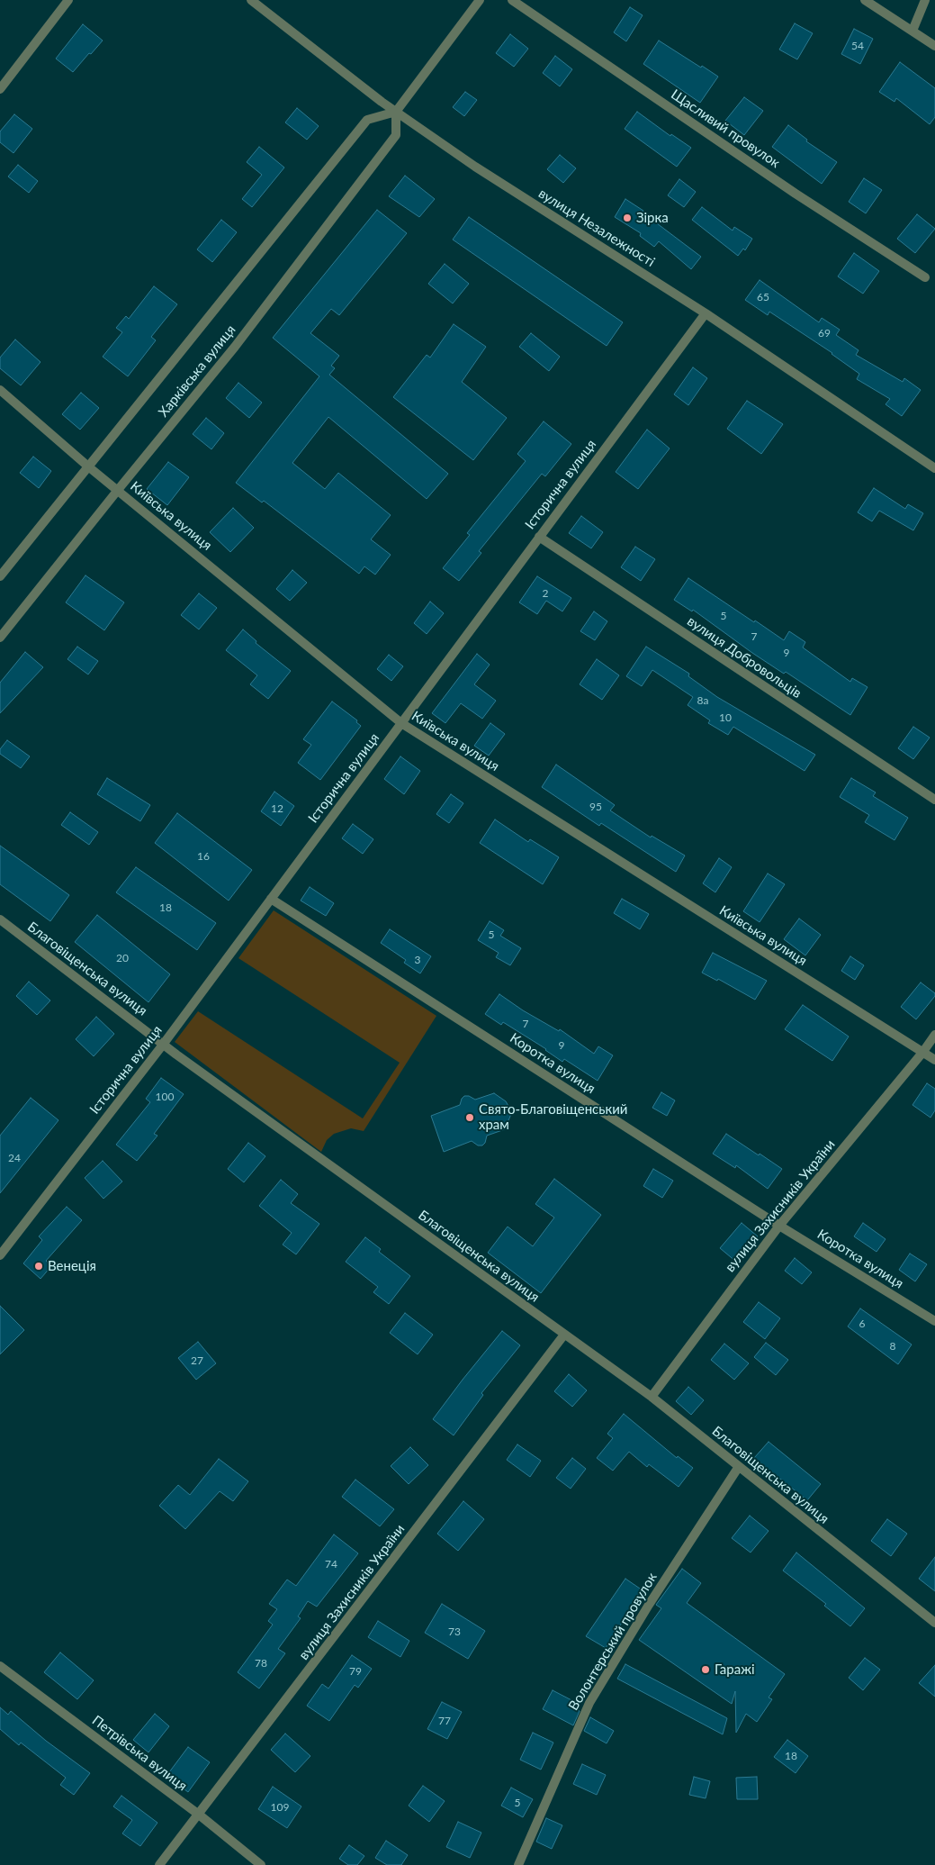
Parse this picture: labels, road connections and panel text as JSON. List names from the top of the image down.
{
  "streets": {
    "street": [
      "Щасливий провулок",
      "вулиця Незалежності",
      "Харківська вулиця",
      "Історична вулиця",
      "Київська вулиця",
      "вулиця Добровольців",
      "Благовіщенська вулиця",
      "Коротка вулиця",
      "вулиця Захисників України",
      "Волонтерський провулок",
      "Петрівська вулиця"
    ]
  },
  "crossings": [
    ["вулиця Незалежності", "Харківська вулиця"],
    ["вулиця Незалежності", "Історична вулиця"],
    ["Харківська вулиця", "Київська вулиця"],
    ["Історична вулиця", "Київська вулиця"],
    ["Історична вулиця", "вулиця Добровольців"],
    ["Історична вулиця", "Благовіщенська вулиця"],
    ["Історична вулиця", "Коротка вулиця"],
    ["Київська вулиця", "вулиця Захисників України"],
    ["Благовіщенська вулиця", "вулиця Захисників України"],
    ["Благовіщенська вулиця", "Волонтерський провулок"],
    ["Коротка вулиця", "вулиця Захисників України"],
    ["вулиця Захисників України", "Петрівська вулиця"]
  ],
  "places": [
    "Зірка",
    "Свято-Благовіщенський храм",
    "Венеція",
    "Гаражі"
  ],
  "house_numbers": [
    "54",
    "65",
    "69",
    "2",
    "5",
    "7",
    "9",
    "8а",
    "10",
    "95",
    "12",
    "16",
    "18",
    "5",
    "20",
    "3",
    "7",
    "9",
    "100",
    "24",
    "6",
    "8",
    "27",
    "74",
    "73",
    "78",
    "79",
    "77",
    "18",
    "5",
    "109"
  ]
}
